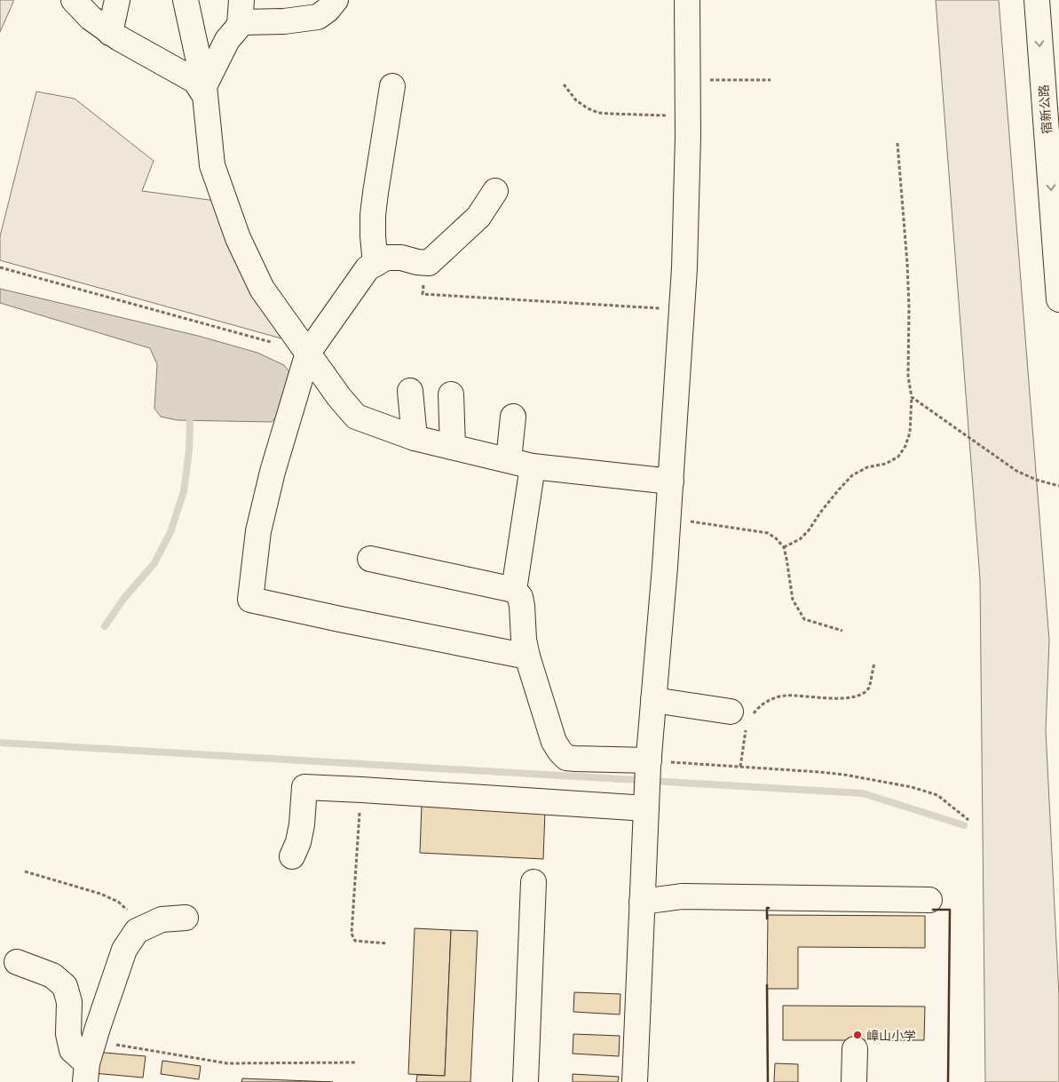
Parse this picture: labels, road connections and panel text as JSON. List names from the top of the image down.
{
  "streets": {
    "main road": ["宿新公路"]
  },
  "one_way": ["宿新公路"],
  "places": ["嶂山小学"]
}
